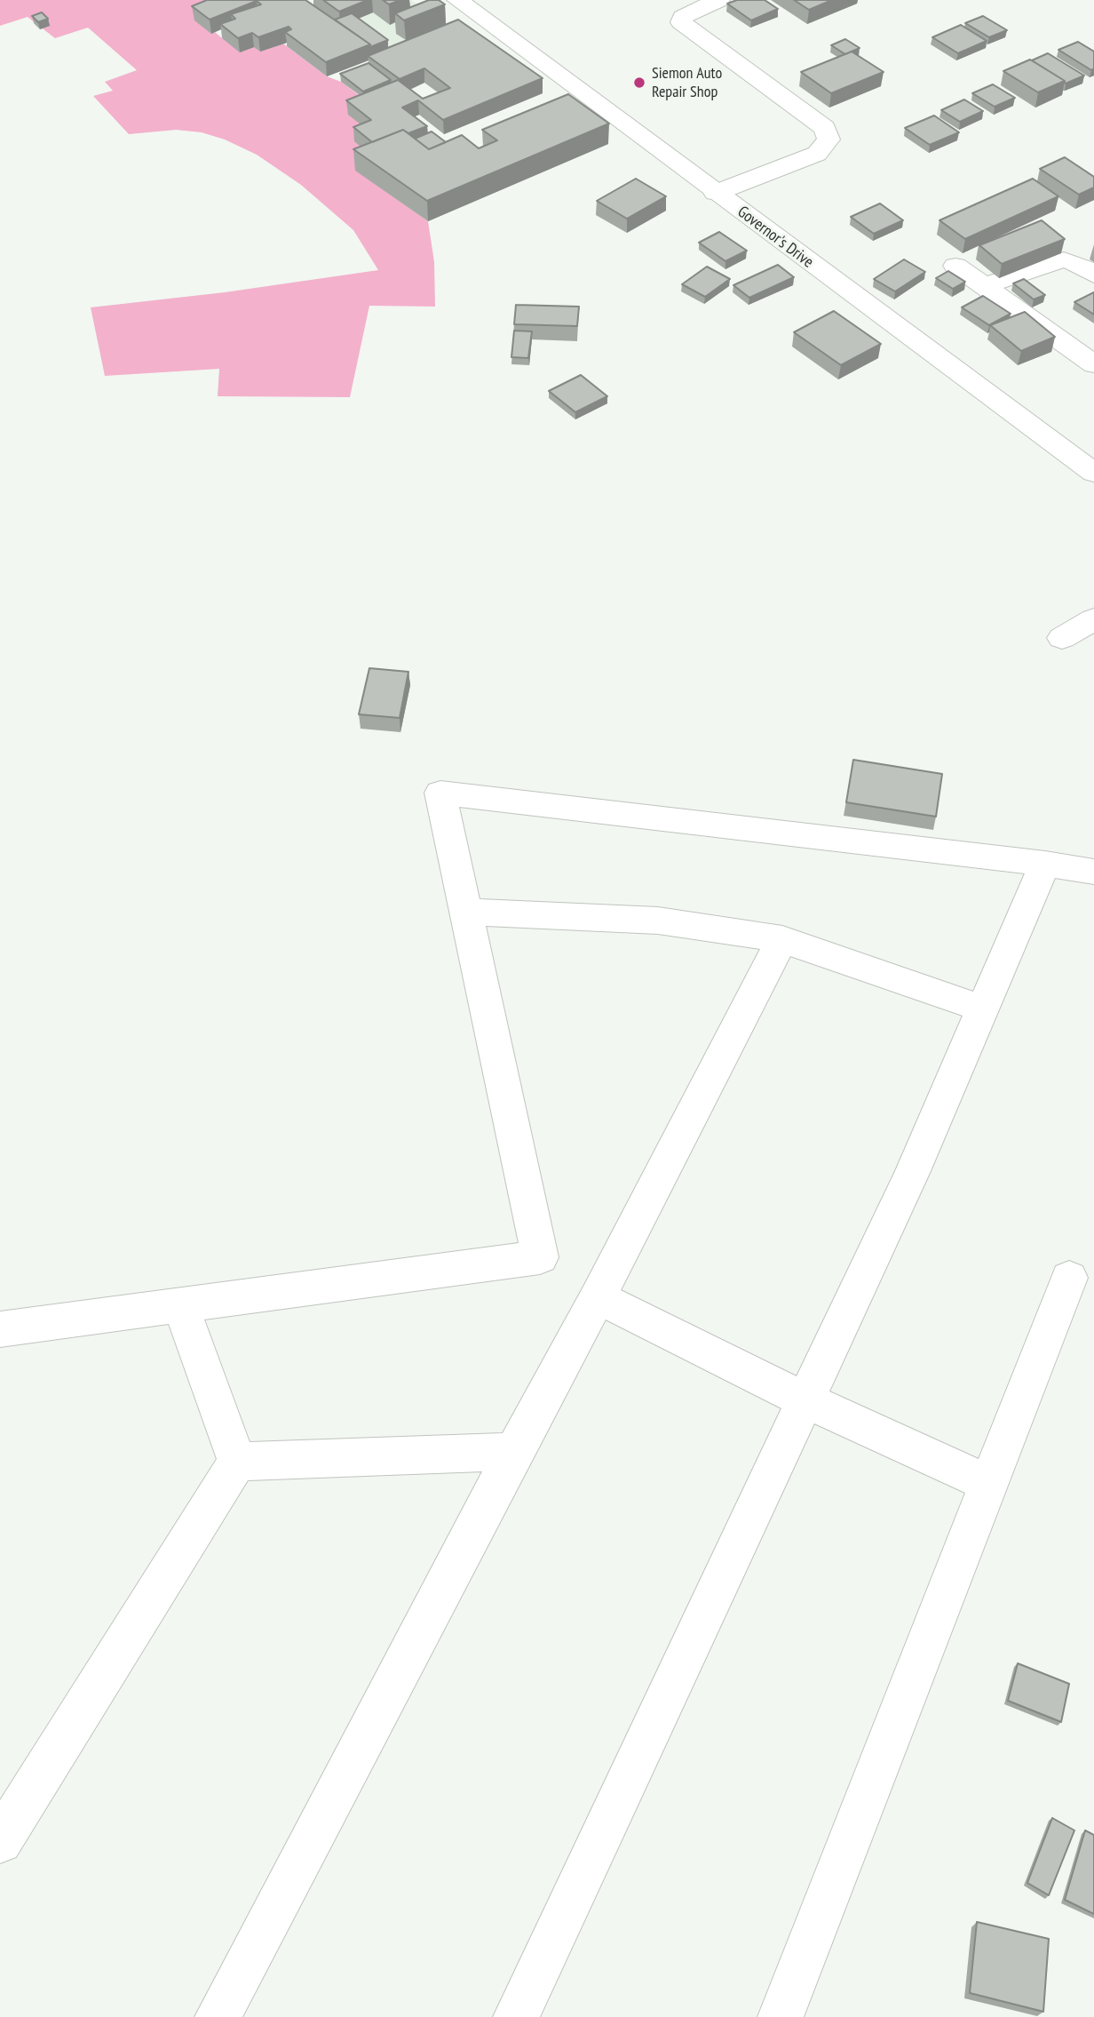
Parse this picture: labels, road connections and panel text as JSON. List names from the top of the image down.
{
  "streets": {
    "street": ["Governor's Drive"]
  },
  "places": ["Siemon Auto Repair Shop"]
}
